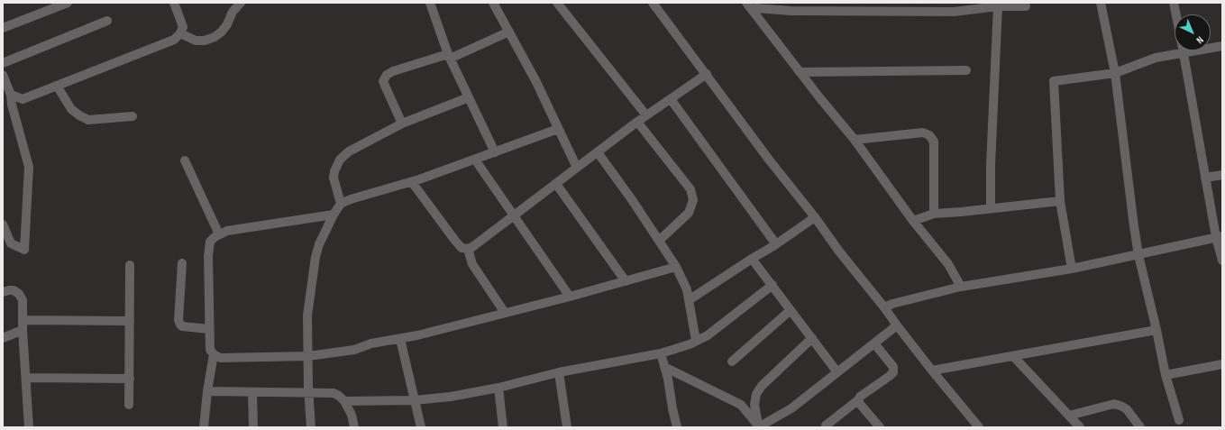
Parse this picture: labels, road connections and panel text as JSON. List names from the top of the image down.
{
  "north": "bottom right"
}
